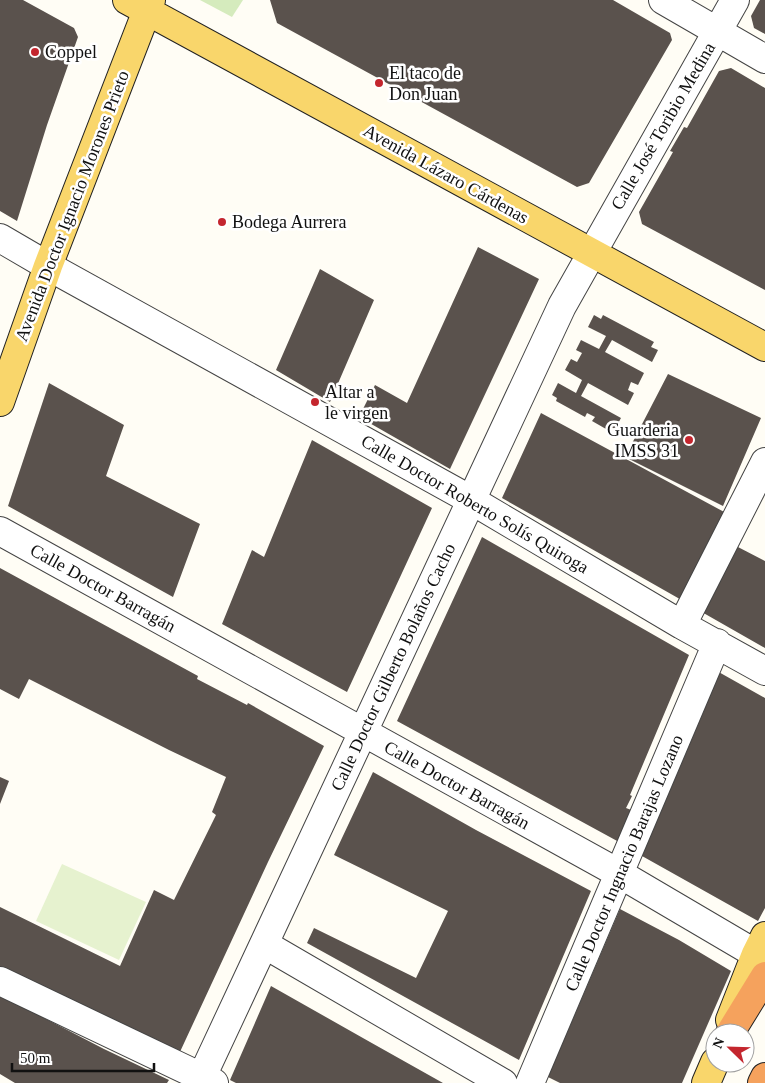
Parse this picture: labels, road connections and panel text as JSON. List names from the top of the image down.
{
  "streets": {
    "main road": ["Avenida Lázaro Cárdenas", "Avenida Doctor Ignacio Morones Prieto"],
    "street": [
      "Calle José Toribio Medina",
      "Calle Doctor Roberto Solís Quiroga",
      "Calle Doctor Barragán",
      "Calle Doctor Gilberto Bolaños Cacho",
      "Calle Doctor Ingnacio Barajas Lozano"
    ]
  },
  "crossings": [
    ["Calle José Toribio Medina", "Avenida Lázaro Cárdenas"],
    ["Calle José Toribio Medina", "Calle Doctor Gilberto Bolaños Cacho"],
    ["Avenida Lázaro Cárdenas", "Avenida Doctor Ignacio Morones Prieto"],
    ["Avenida Lázaro Cárdenas", "Calle Doctor Gilberto Bolaños Cacho"],
    ["Avenida Doctor Ignacio Morones Prieto", "Calle Doctor Roberto Solís Quiroga"],
    ["Calle Doctor Roberto Solís Quiroga", "Calle Doctor Gilberto Bolaños Cacho"],
    ["Calle Doctor Roberto Solís Quiroga", "Calle Doctor Ingnacio Barajas Lozano"],
    ["Calle Doctor Barragán", "Calle Doctor Gilberto Bolaños Cacho"],
    ["Calle Doctor Barragán", "Calle Doctor Ingnacio Barajas Lozano"]
  ],
  "places": [
    "Coppel",
    "El taco de Don Juan",
    "Bodega Aurrera",
    "Altar a le virgen",
    "Guarderia IMSS 31"
  ],
  "scale_bar": "50 m",
  "north": "top left"
}
